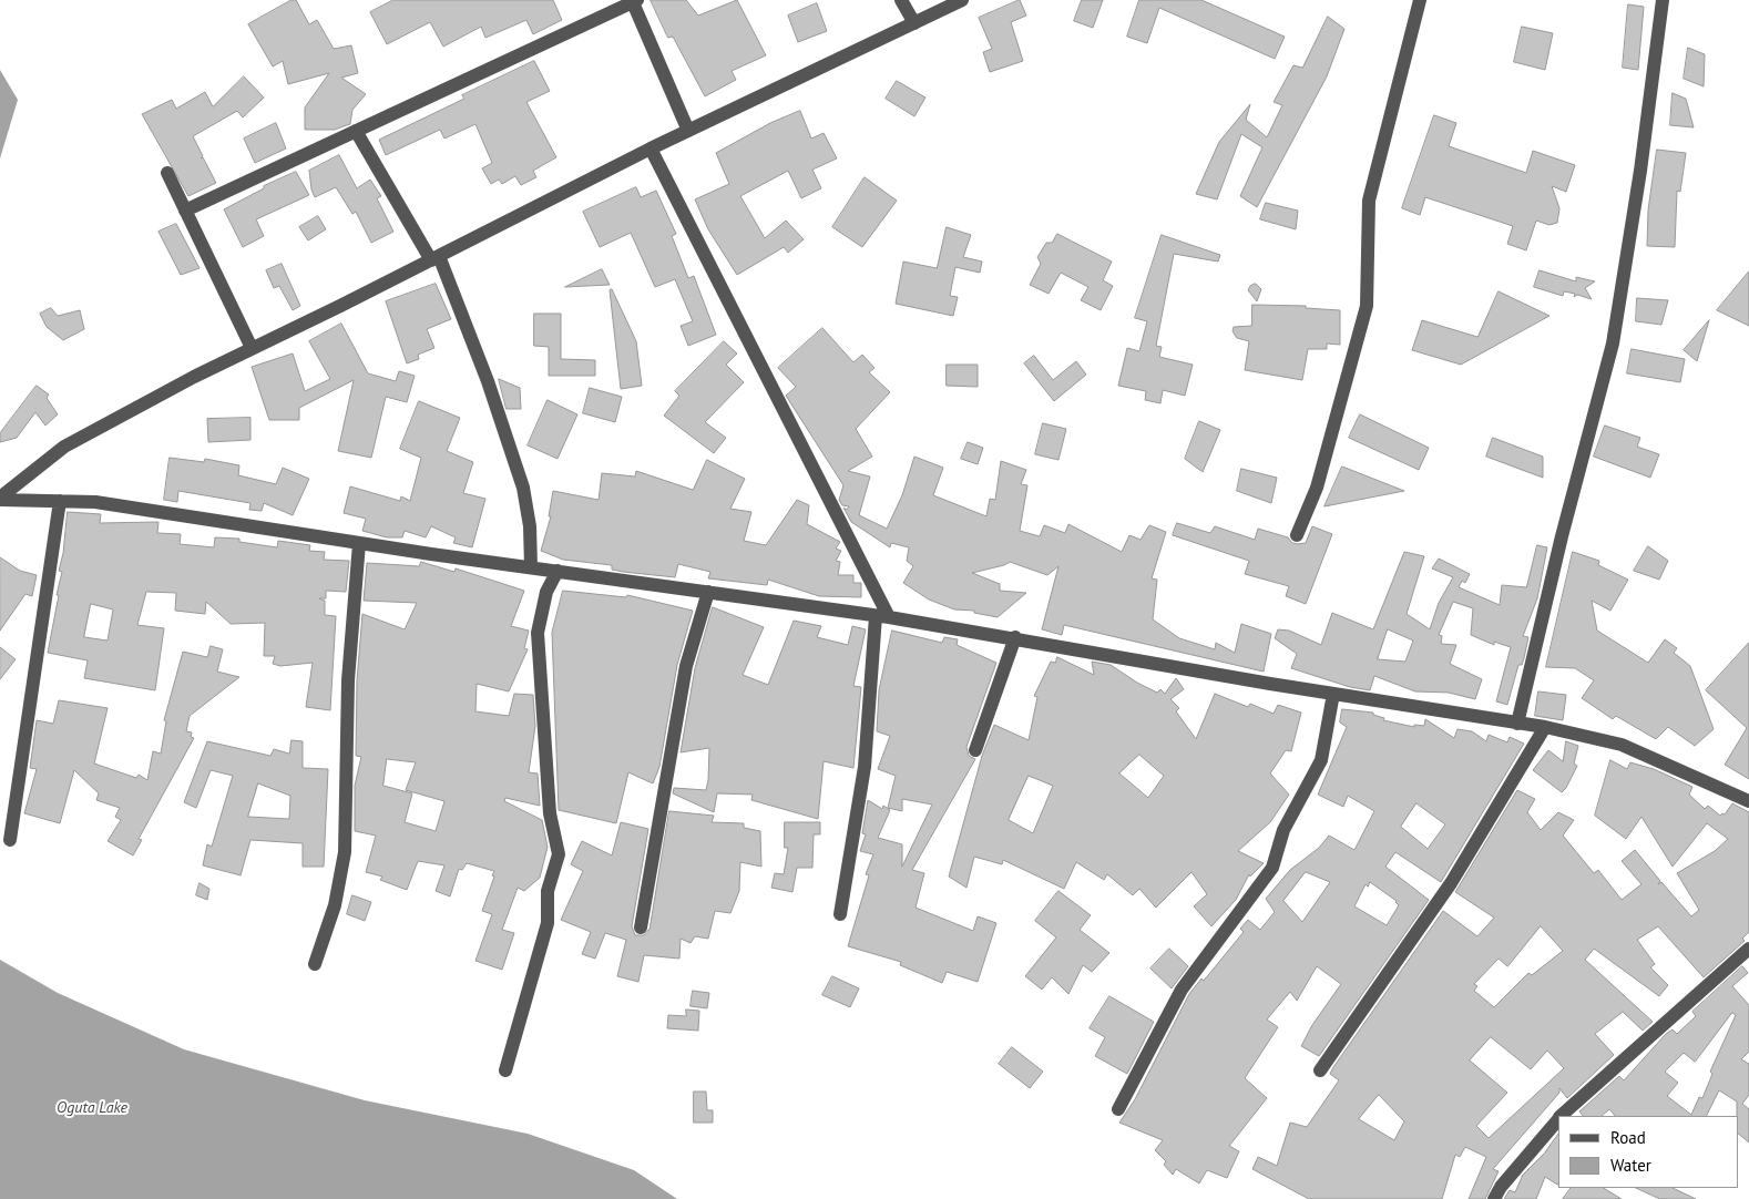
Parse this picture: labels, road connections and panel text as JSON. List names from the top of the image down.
{
  "water": ["Oguta Lake"],
  "legend": ["Road", "Water"]
}
